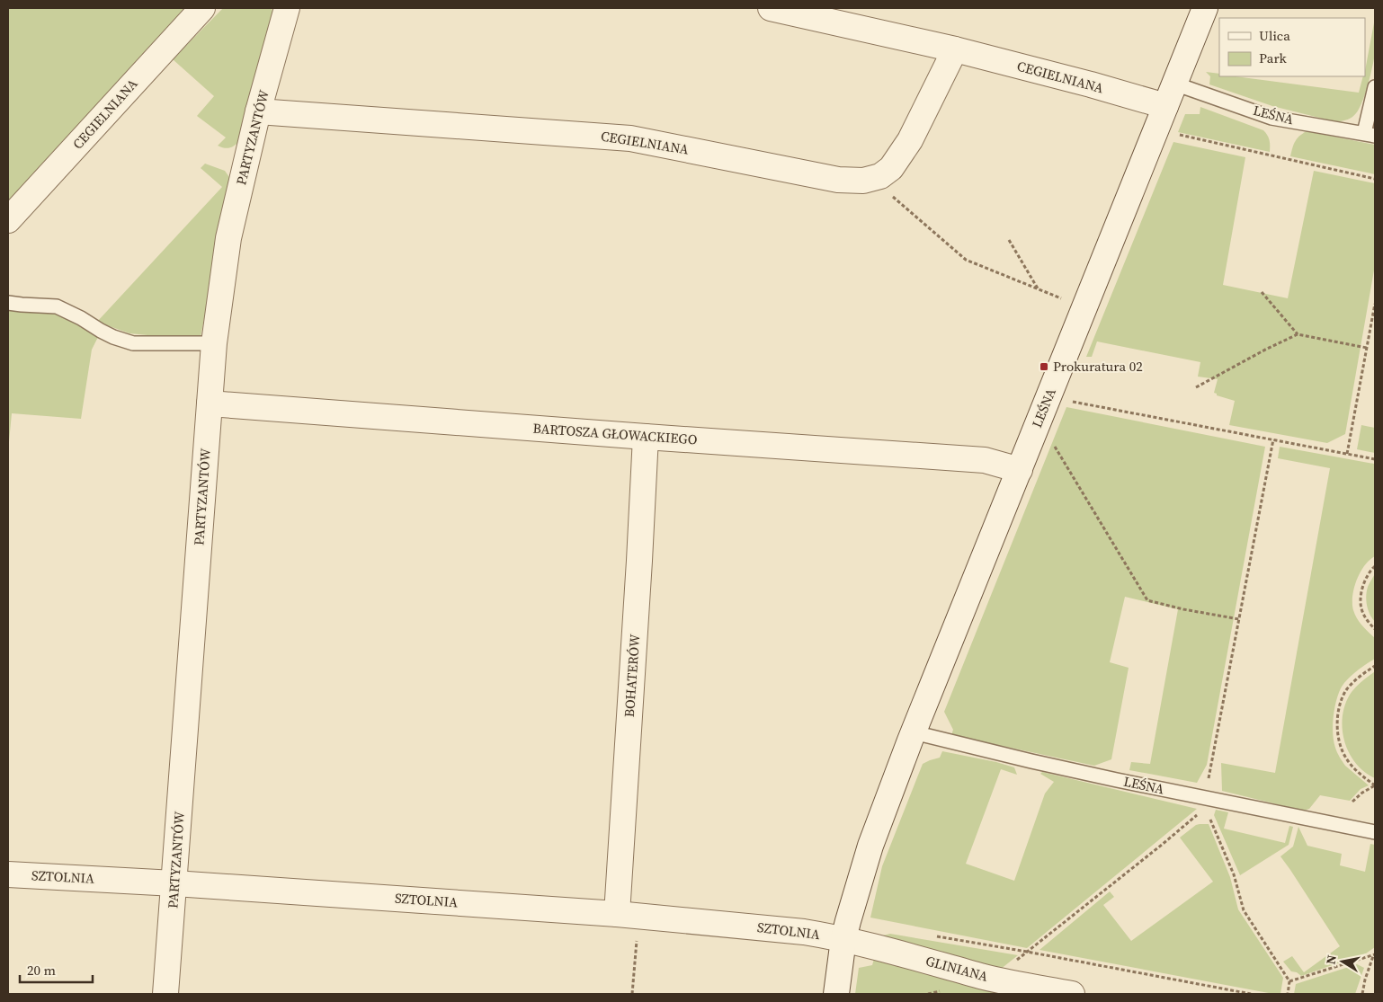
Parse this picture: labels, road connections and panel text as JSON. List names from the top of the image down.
{
  "streets": {
    "street": [
      "CEGIELNIANA",
      "LEŚNA",
      "PARTYZANTÓW",
      "BARTOSZA GŁOWACKIEGO",
      "BOHATERÓW",
      "SZTOLNIA",
      "GLINIANA"
    ]
  },
  "crossings": [
    ["CEGIELNIANA", "LEŚNA"],
    ["CEGIELNIANA", "PARTYZANTÓW"],
    ["LEŚNA", "BARTOSZA GŁOWACKIEGO"],
    ["LEŚNA", "SZTOLNIA"],
    ["LEŚNA", "GLINIANA"],
    ["PARTYZANTÓW", "BARTOSZA GŁOWACKIEGO"],
    ["PARTYZANTÓW", "SZTOLNIA"],
    ["BARTOSZA GŁOWACKIEGO", "BOHATERÓW"],
    ["BOHATERÓW", "SZTOLNIA"],
    ["SZTOLNIA", "GLINIANA"]
  ],
  "places": {
    "transit": ["Prokuratura 02"]
  },
  "legend": ["Ulica", "Park"],
  "scale_bar": "20 m",
  "north": "left"
}
